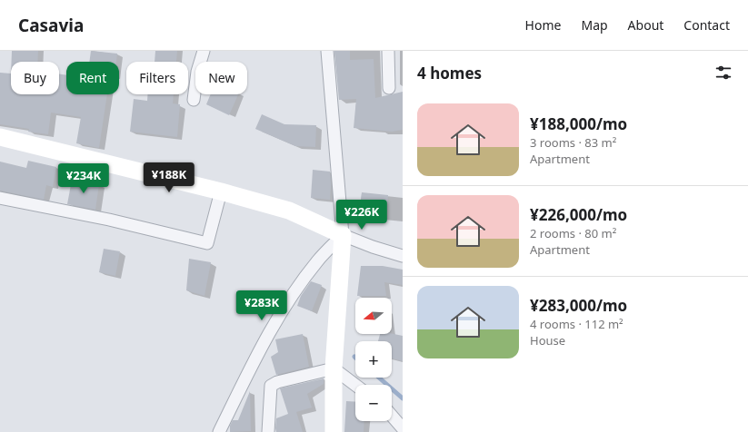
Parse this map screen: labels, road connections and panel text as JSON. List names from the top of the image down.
{
  "north": "left",
  "page": {
    "header": "Casavia",
    "nav": [
      "Home",
      "Map",
      "About",
      "Contact"
    ],
    "heading": "4 homes",
    "chip": [
      "Buy",
      "Rent",
      "Filters",
      "New"
    ],
    "list": [
      {
        "name": "¥188,000/mo",
        "note": "3 rooms · 83 m² · Apartment"
      },
      {
        "name": "¥226,000/mo",
        "note": "2 rooms · 80 m² · Apartment"
      },
      {
        "name": "¥283,000/mo",
        "note": "4 rooms · 112 m² · House"
      }
    ],
    "price": [
      "¥188K",
      "¥234K",
      "¥226K",
      "¥283K"
    ],
    "map_buttons": ["+", "−"]
  }
}
